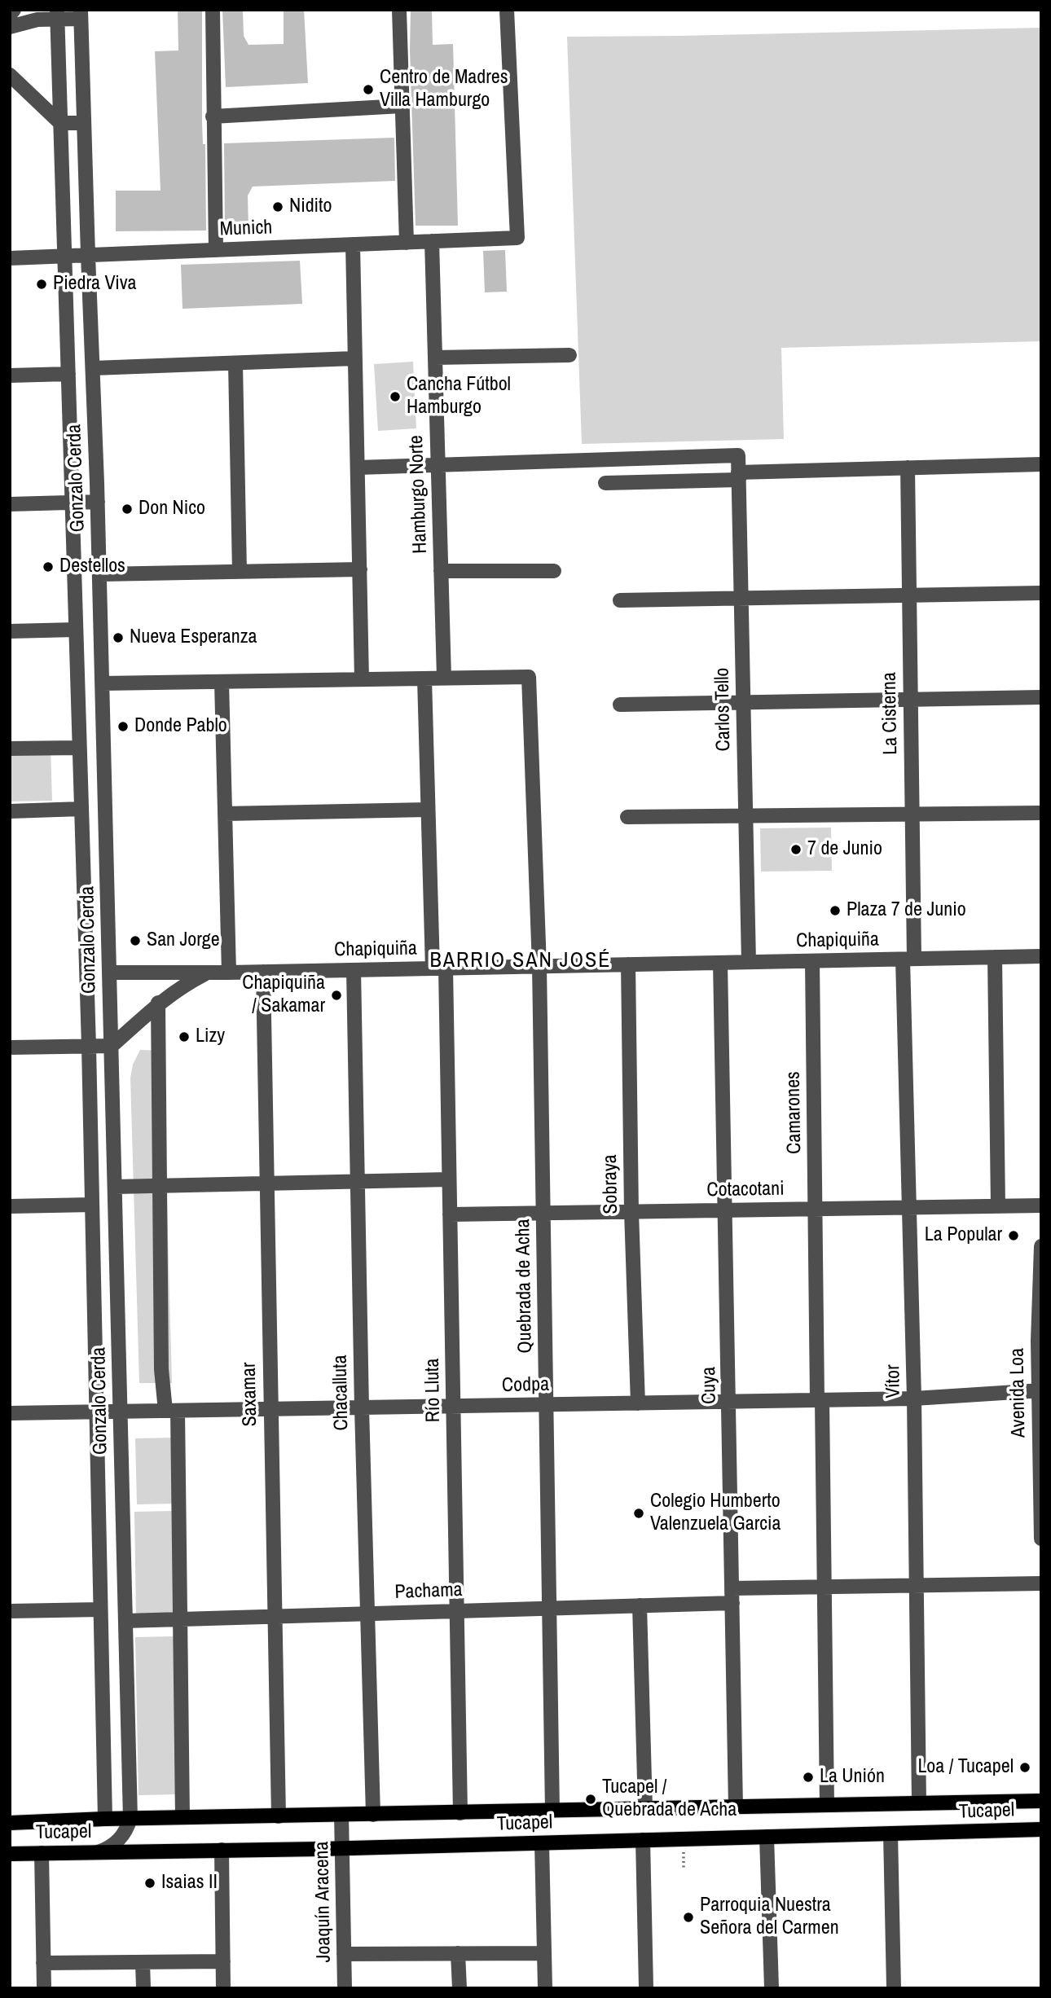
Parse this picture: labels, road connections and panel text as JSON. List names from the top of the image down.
{
  "streets": {
    "main road": ["Tucapel"],
    "street": [
      "Munich",
      "Gonzalo Cerda",
      "Hamburgo Norte",
      "Carlos Tello",
      "La Cisterna",
      "Chapiquiña",
      "Camarones",
      "Sobraya",
      "Cotacotani",
      "Quebrada de Acha",
      "Vítor",
      "Codpa",
      "Cuya",
      "Río Lluta",
      "Chacalluta",
      "Avenida Loa",
      "Saxamar",
      "Pachama",
      "Joaquín Aracena"
    ]
  },
  "crossings": [
    ["Munich", "Gonzalo Cerda"],
    ["Munich", "Hamburgo Norte"],
    ["Gonzalo Cerda", "Chapiquiña"],
    ["Gonzalo Cerda", "Codpa"],
    ["Gonzalo Cerda", "Pachama"],
    ["Gonzalo Cerda", "Tucapel"],
    ["Hamburgo Norte", "Carlos Tello"],
    ["Hamburgo Norte", "Quebrada de Acha"],
    ["Carlos Tello", "Chapiquiña"],
    ["La Cisterna", "Chapiquiña"],
    ["La Cisterna", "Vítor"],
    ["Chapiquiña", "Camarones"],
    ["Chapiquiña", "Sobraya"],
    ["Chapiquiña", "Quebrada de Acha"],
    ["Chapiquiña", "Vítor"],
    ["Chapiquiña", "Cuya"],
    ["Chapiquiña", "Río Lluta"],
    ["Chapiquiña", "Chacalluta"],
    ["Chapiquiña", "Saxamar"],
    ["Camarones", "Cotacotani"],
    ["Camarones", "Codpa"],
    ["Camarones", "Pachama"],
    ["Camarones", "Tucapel"],
    ["Sobraya", "Cotacotani"],
    ["Sobraya", "Codpa"],
    ["Cotacotani", "Quebrada de Acha"],
    ["Cotacotani", "Vítor"],
    ["Cotacotani", "Cuya"],
    ["Cotacotani", "Río Lluta"],
    ["Quebrada de Acha", "Codpa"],
    ["Quebrada de Acha", "Pachama"],
    ["Quebrada de Acha", "Tucapel"],
    ["Vítor", "Codpa"],
    ["Vítor", "Pachama"],
    ["Vítor", "Tucapel"],
    ["Codpa", "Cuya"],
    ["Codpa", "Río Lluta"],
    ["Codpa", "Chacalluta"],
    ["Codpa", "Avenida Loa"],
    ["Codpa", "Saxamar"],
    ["Cuya", "Pachama"],
    ["Cuya", "Tucapel"],
    ["Río Lluta", "Pachama"],
    ["Río Lluta", "Tucapel"],
    ["Chacalluta", "Pachama"],
    ["Chacalluta", "Tucapel"],
    ["Saxamar", "Pachama"],
    ["Saxamar", "Tucapel"],
    ["Tucapel", "Joaquín Aracena"]
  ],
  "districts": ["BARRIO SAN JOSÉ"],
  "places": [
    "Centro de Madres Villa Hamburgo",
    "Nidito",
    "Piedra Viva",
    "Cancha Fútbol Hamburgo",
    "Don Nico",
    "Destellos",
    "Nueva Esperanza",
    "Donde Pablo",
    "7 de Junio",
    "Plaza 7 de Junio",
    "San Jorge",
    "Chapiquiña / Sakamar",
    "Lizy",
    "La Popular",
    "Colegio Humberto Valenzuela Garcia",
    "Loa / Tucapel",
    "La Unión",
    "Tucapel / Quebrada de Acha",
    "Isaias II",
    "Parroquia Nuestra Señora del Carmen"
  ]
}
